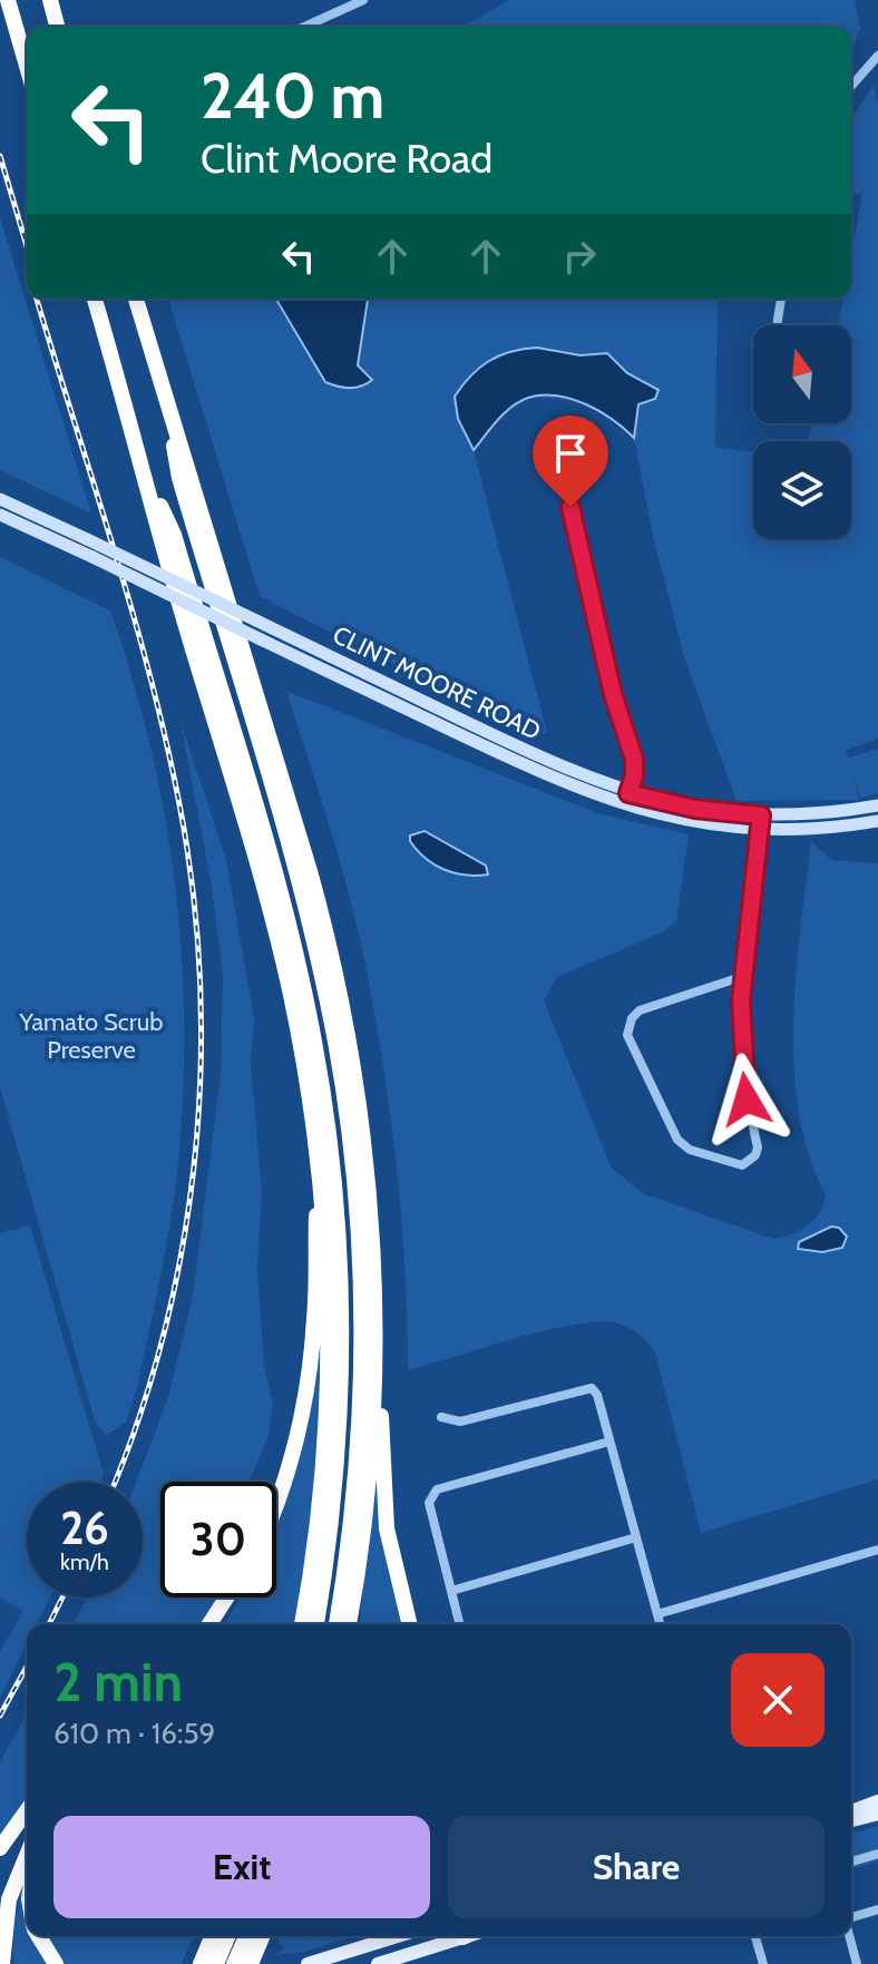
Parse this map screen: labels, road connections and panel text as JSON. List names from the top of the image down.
{
  "streets": {
    "street": ["CLINT MOORE ROAD"]
  },
  "parks": ["Yamato Scrub Preserve"],
  "north": "top",
  "page": {
    "turn": ["240 m", "Clint Moore Road"],
    "speed": "26 km/h",
    "limit": "30",
    "heading": ["2 min", "610 m · 16:59"],
    "buttons": ["Exit", "Share"]
  }
}
